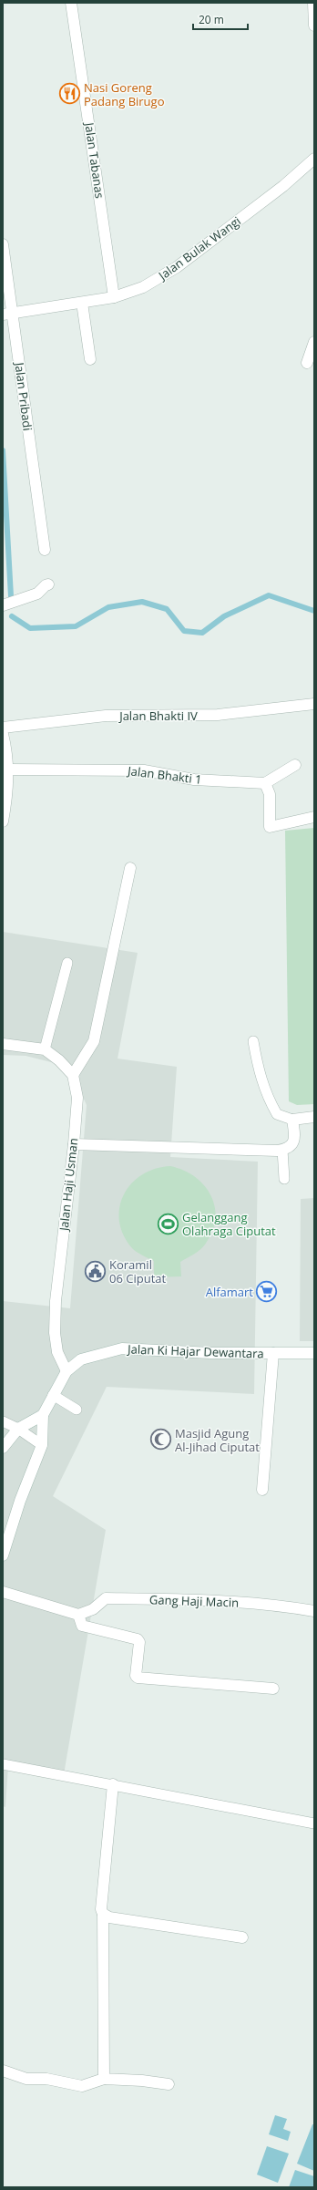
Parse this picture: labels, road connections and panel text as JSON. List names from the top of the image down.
{
  "streets": {
    "street": [
      "Jalan Tabanas",
      "Jalan Bulak Wangi",
      "Jalan Pribadi",
      "Jalan Bhakti IV",
      "Jalan Bhakti 1",
      "Jalan Haji Usman",
      "Jalan Ki Hajar Dewantara",
      "Gang Haji Macin"
    ]
  },
  "crossings": [
    ["Jalan Tabanas", "Jalan Bulak Wangi"],
    ["Jalan Bulak Wangi", "Jalan Pribadi"],
    ["Jalan Haji Usman", "Jalan Ki Hajar Dewantara"]
  ],
  "places": {
    "restaurant": ["Nasi Goreng Padang Birugo"],
    "sports": ["Gelanggang Olahraga Ciputat"],
    "public building": ["Koramil 06 Ciputat"],
    "supermarket": ["Alfamart"],
    "mosque": ["Masjid Agung Al-Jihad Ciputat"]
  },
  "scale_bar": "20 m"
}
